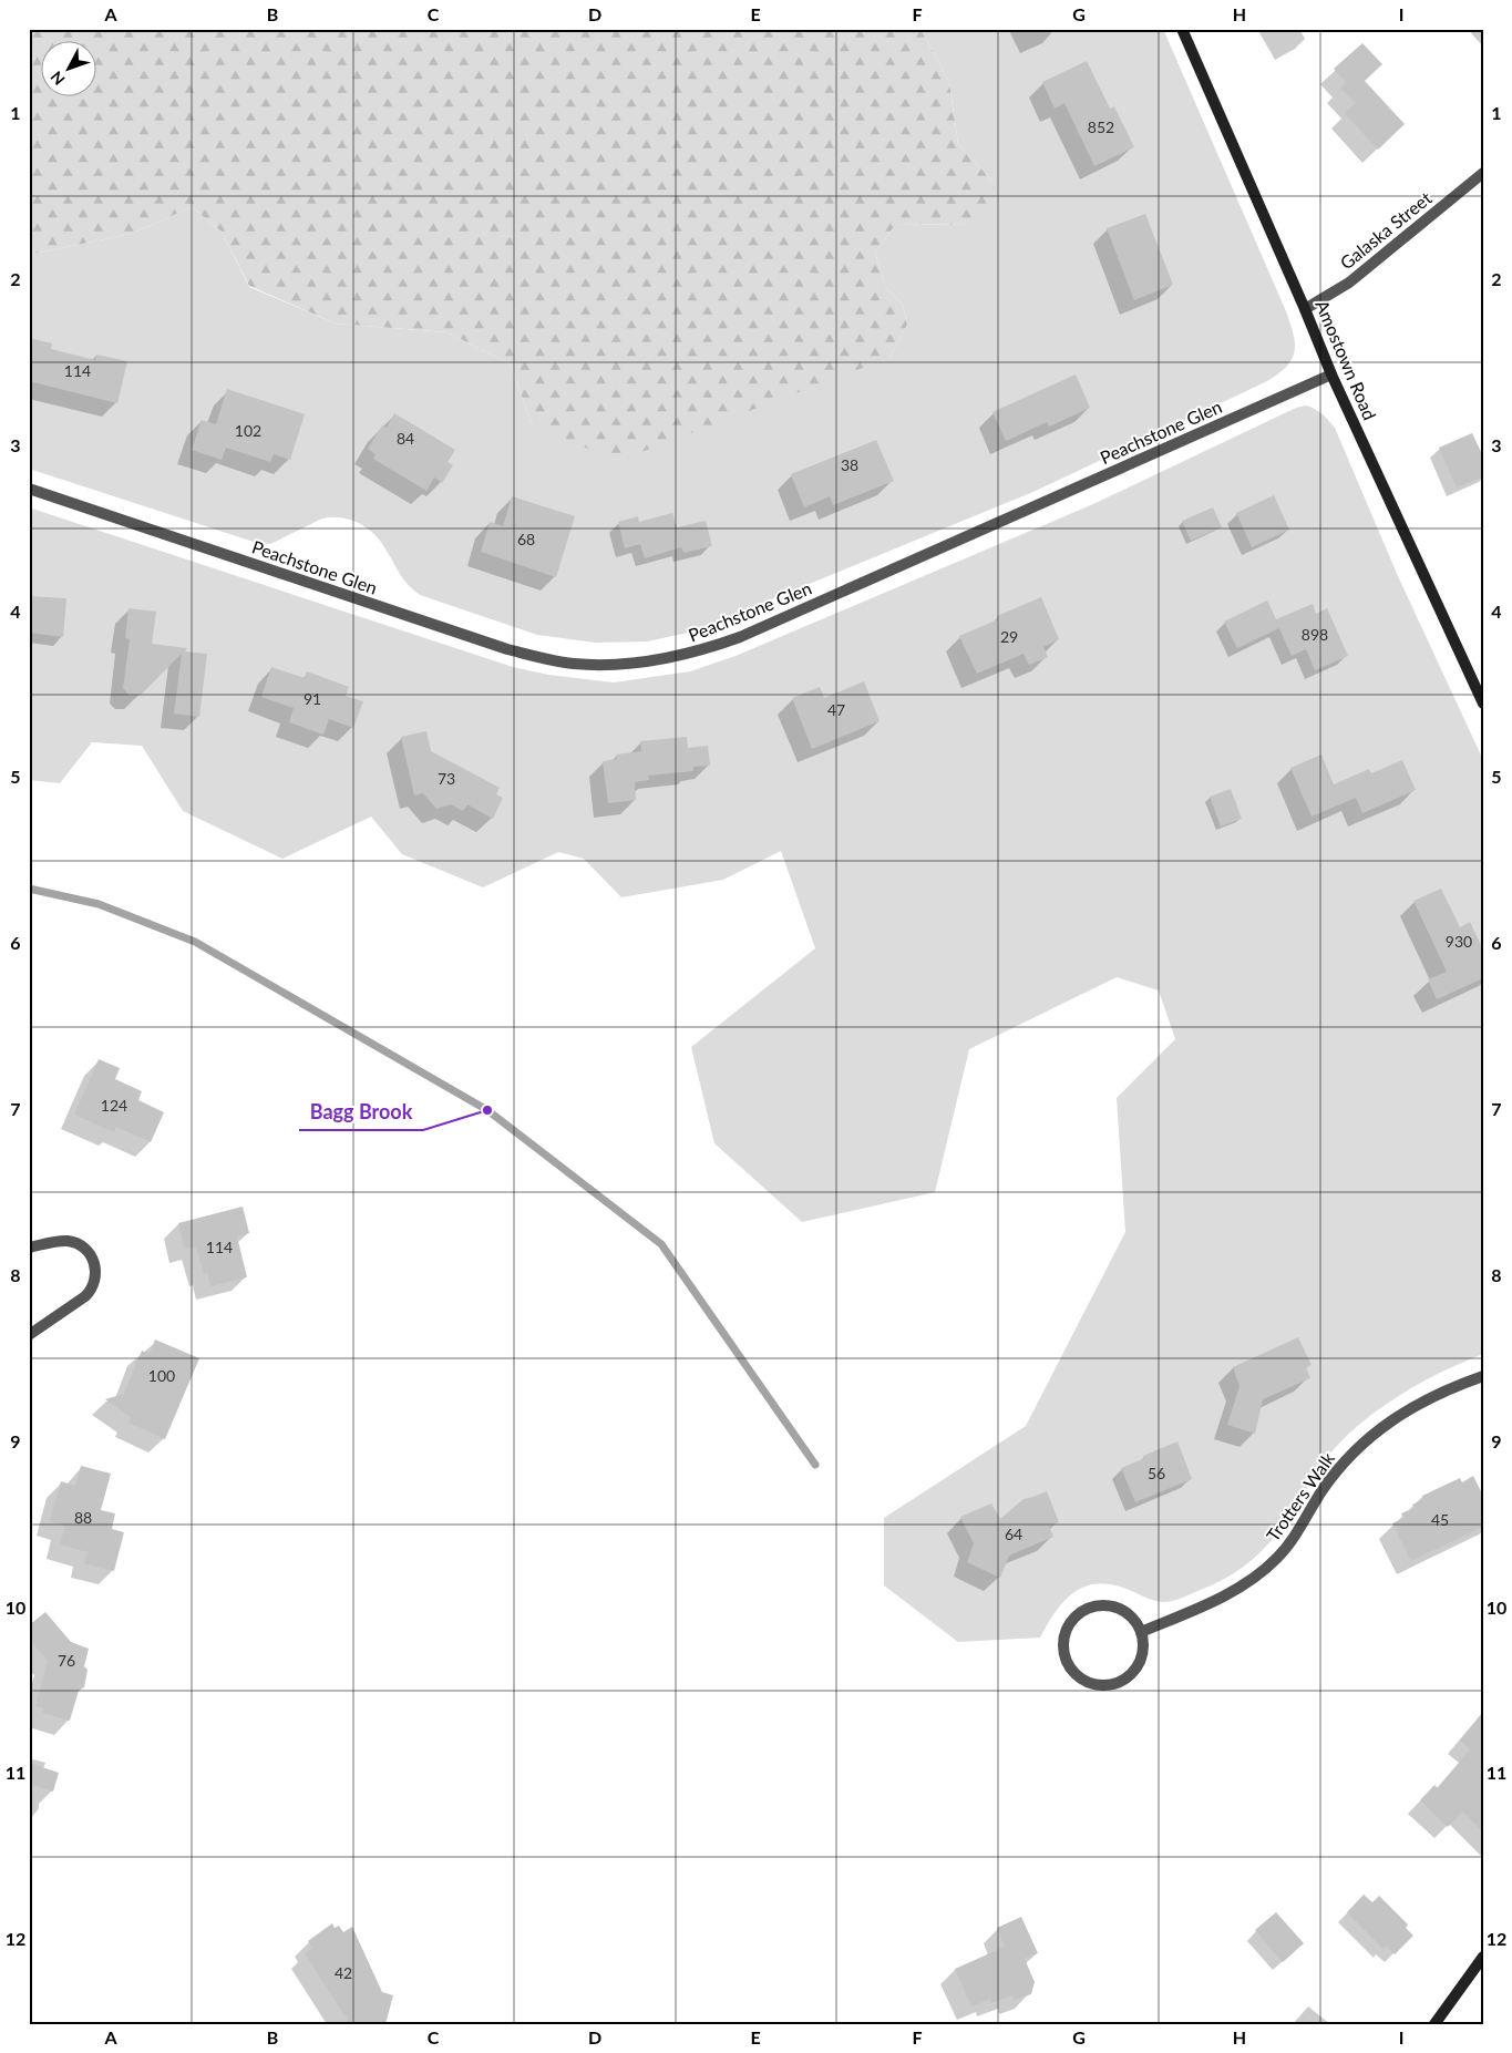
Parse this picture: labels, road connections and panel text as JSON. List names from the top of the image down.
{
  "streets": {
    "street": [
      "Galaska Street",
      "Amostown Road",
      "Peachstone Glen",
      "Trotters Walk"
    ]
  },
  "crossings": [
    ["Galaska Street", "Amostown Road"],
    ["Amostown Road", "Peachstone Glen"]
  ],
  "places": ["Bagg Brook"],
  "house_numbers": [
    "852",
    "114",
    "102",
    "84",
    "38",
    "68",
    "898",
    "29",
    "91",
    "47",
    "73",
    "930",
    "124",
    "114",
    "100",
    "56",
    "88",
    "45",
    "64",
    "76",
    "42"
  ],
  "north": "bottom left",
  "grid": {
    "columns": [
      "A",
      "B",
      "C",
      "D",
      "E",
      "F",
      "G",
      "H",
      "I"
    ],
    "rows": [
      "1",
      "2",
      "3",
      "4",
      "5",
      "6",
      "7",
      "8",
      "9",
      "10",
      "11",
      "12"
    ]
  }
}
